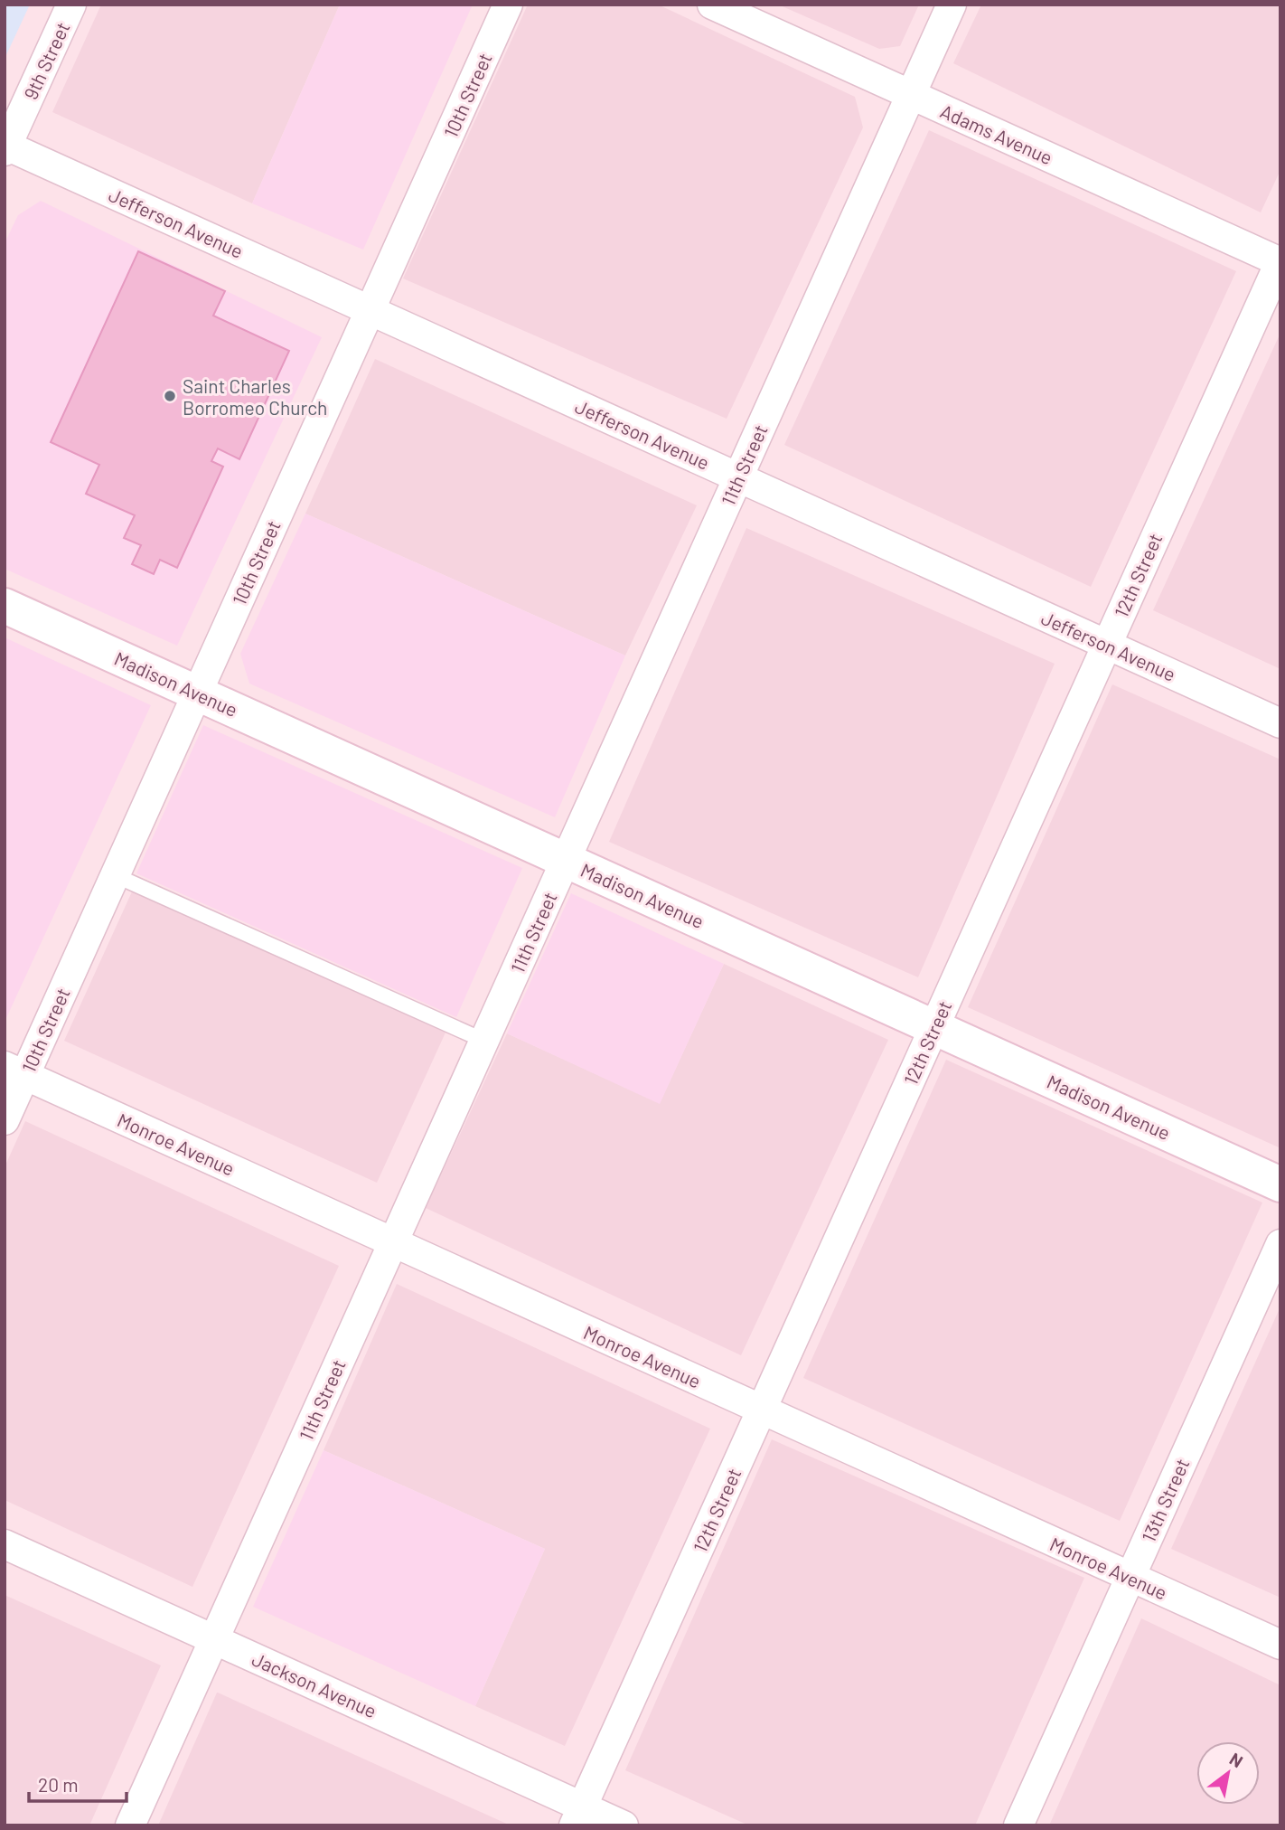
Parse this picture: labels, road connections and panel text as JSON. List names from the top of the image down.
{
  "streets": {
    "street": [
      "9th Street",
      "10th Street",
      "Adams Avenue",
      "Jefferson Avenue",
      "11th Street",
      "12th Street",
      "Madison Avenue",
      "Monroe Avenue",
      "13th Street",
      "Jackson Avenue"
    ]
  },
  "crossings": [
    ["9th Street", "Jefferson Avenue"],
    ["10th Street", "Jefferson Avenue"],
    ["10th Street", "Madison Avenue"],
    ["10th Street", "Monroe Avenue"],
    ["Adams Avenue", "11th Street"],
    ["Adams Avenue", "12th Street"],
    ["Jefferson Avenue", "11th Street"],
    ["Jefferson Avenue", "12th Street"],
    ["11th Street", "Madison Avenue"],
    ["11th Street", "Monroe Avenue"],
    ["11th Street", "Jackson Avenue"],
    ["12th Street", "Madison Avenue"],
    ["12th Street", "Monroe Avenue"],
    ["12th Street", "Jackson Avenue"],
    ["Monroe Avenue", "13th Street"]
  ],
  "places": ["Saint Charles Borromeo Church"],
  "scale_bar": "20 m",
  "north": "top right"
}
